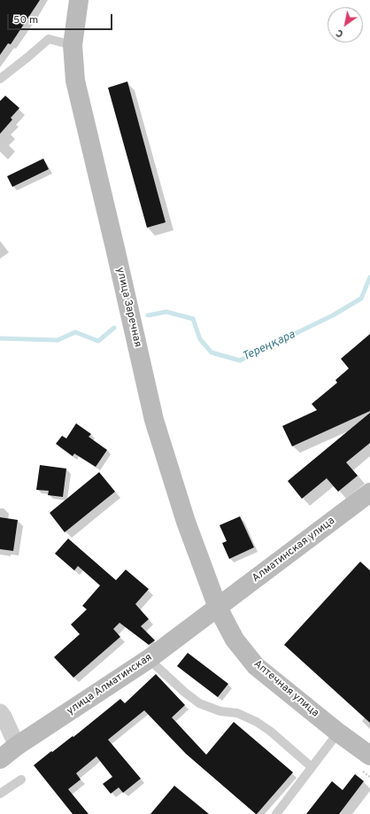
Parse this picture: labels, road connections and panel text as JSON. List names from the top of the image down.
{
  "streets": {
    "street": [
      "улица Заречная",
      "Алматинская улица",
      "улица Алматинская",
      "Аптечная улица"
    ]
  },
  "crossings": [
    ["улица Заречная", "Алматинская улица"],
    ["улица Заречная", "улица Алматинская"],
    ["улица Заречная", "Аптечная улица"],
    ["Алматинская улица", "улица Алматинская"],
    ["Алматинская улица", "Аптечная улица"],
    ["улица Алматинская", "Аптечная улица"]
  ],
  "water": ["Тереңқара"],
  "scale_bar": "50 m",
  "north": "bottom left"
}
